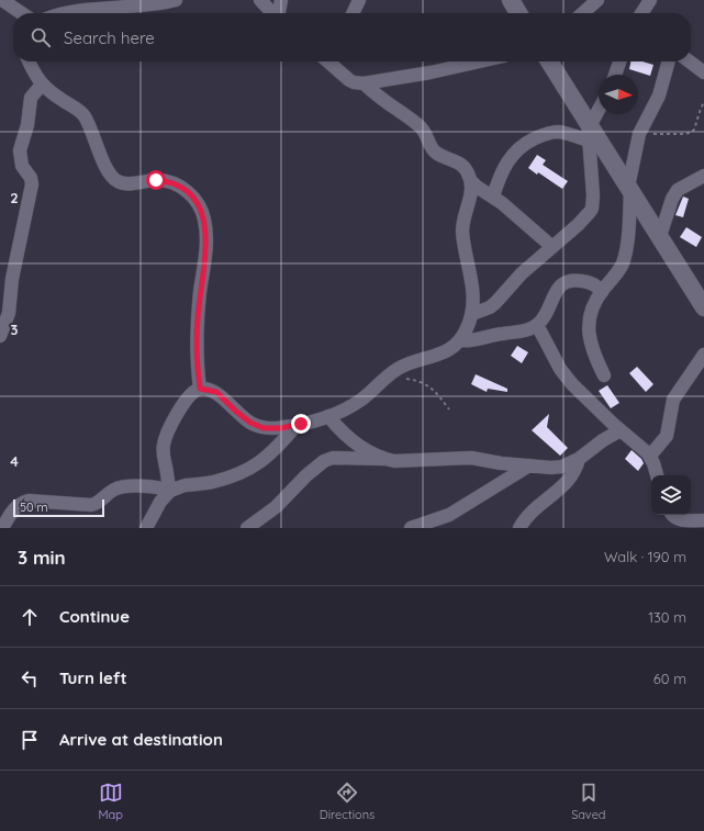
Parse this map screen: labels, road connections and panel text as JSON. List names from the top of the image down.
{
  "scale_bar": "50 m",
  "north": "right",
  "page": {
    "search": "Search here",
    "scale": "50 m",
    "heading": ["3 min", "Walk · 190 m"],
    "list": [
      ["Continue", "130 m"],
      ["Turn left", "60 m"],
      "Arrive at destination"
    ],
    "nav": ["Map", "Directions", "Saved"]
  },
  "grid": {
    "rows": ["2", "3", "4"]
  }
}
